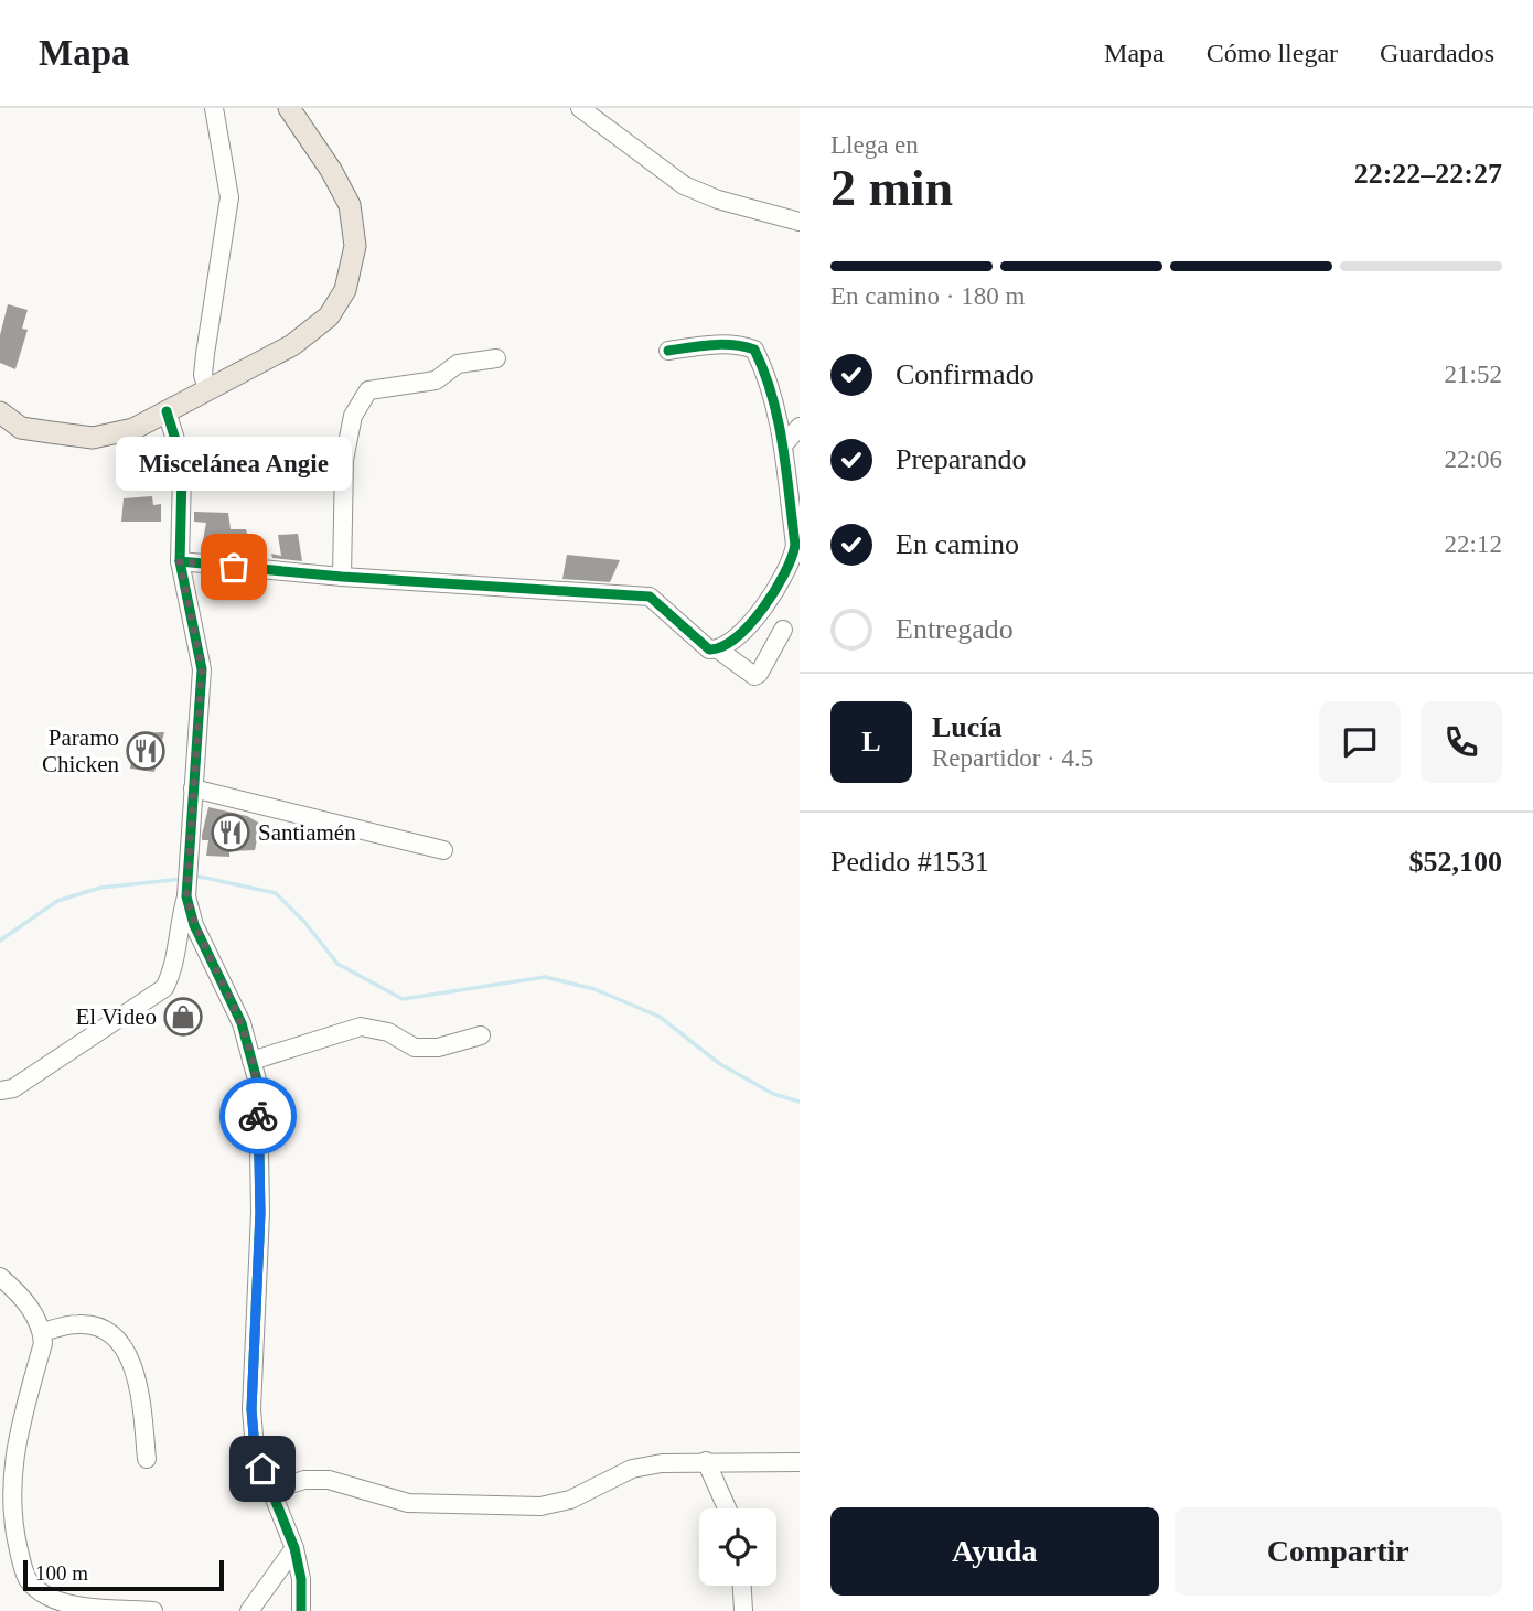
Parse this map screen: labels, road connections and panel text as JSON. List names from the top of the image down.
{
  "places": {
    "other": ["Miscelánea Angie"],
    "restaurant": ["Paramo Chicken", "Santiamén"],
    "shop": ["El Video"]
  },
  "scale_bar": "100 m",
  "page": {
    "header": "Mapa",
    "nav": ["Mapa", "Cómo llegar", "Guardados"],
    "heading": ["2 min", "Llega en", "22:22–22:27"],
    "panel": [
      "Lucía",
      "Repartidor · 4.5",
      "Pedido #1531",
      "$52,100"
    ],
    "bar": "En camino · 180 m",
    "list": [
      ["Confirmado", "21:52"],
      ["Preparando", "22:06"],
      ["En camino", "22:12"],
      "Entregado"
    ],
    "bubble": "Miscelánea Angie",
    "round": "L",
    "buttons": ["Ayuda", "Compartir"],
    "scale": "100 m"
  }
}
